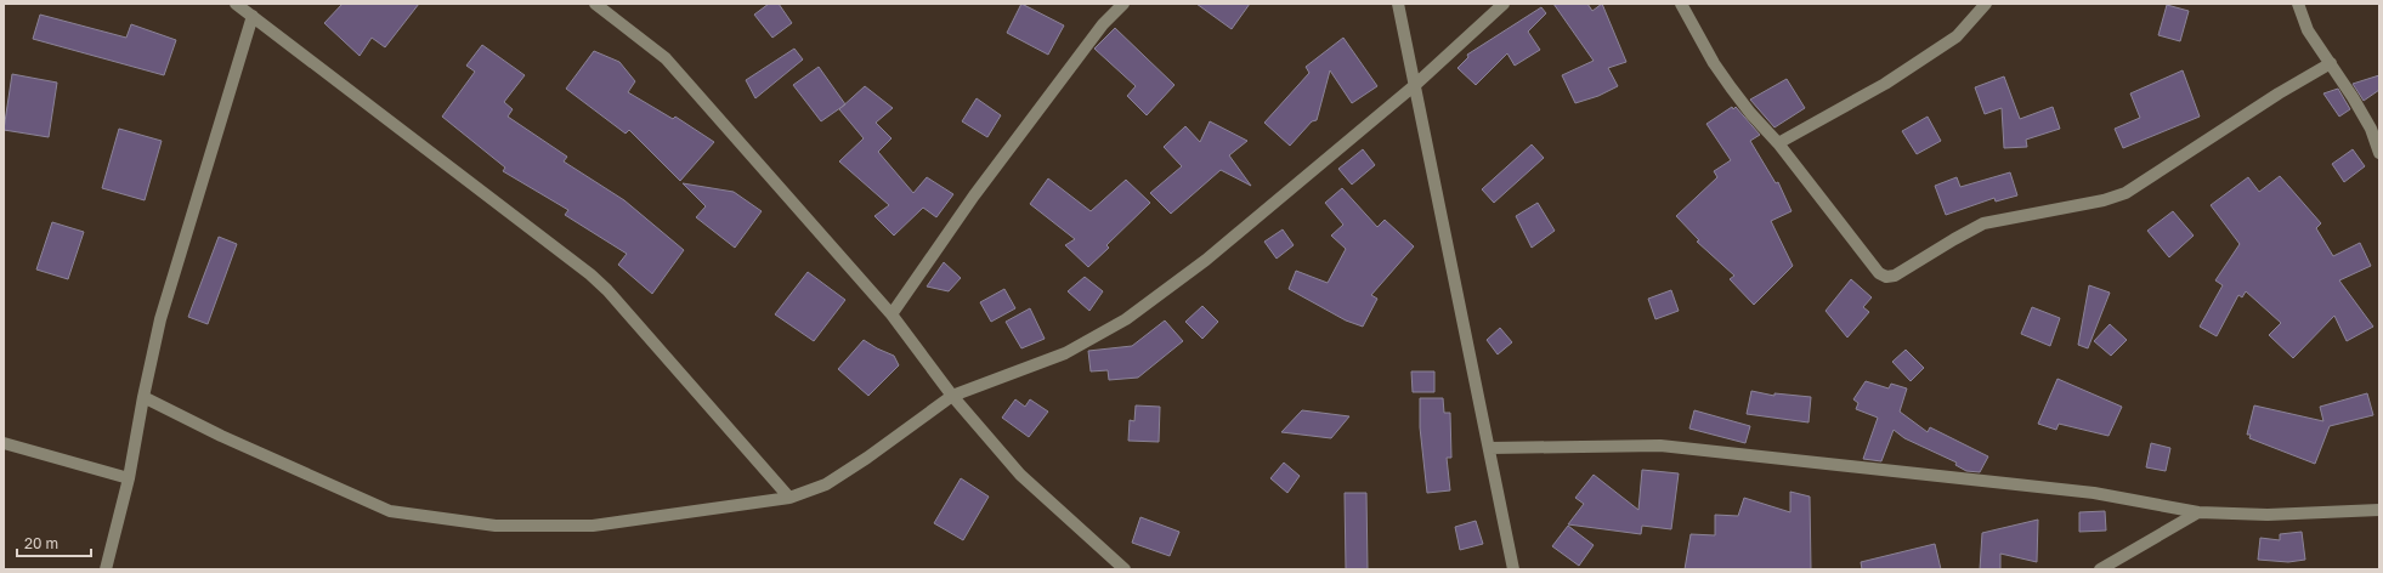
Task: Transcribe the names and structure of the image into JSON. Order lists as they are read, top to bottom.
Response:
{
  "scale_bar": "20 m"
}
